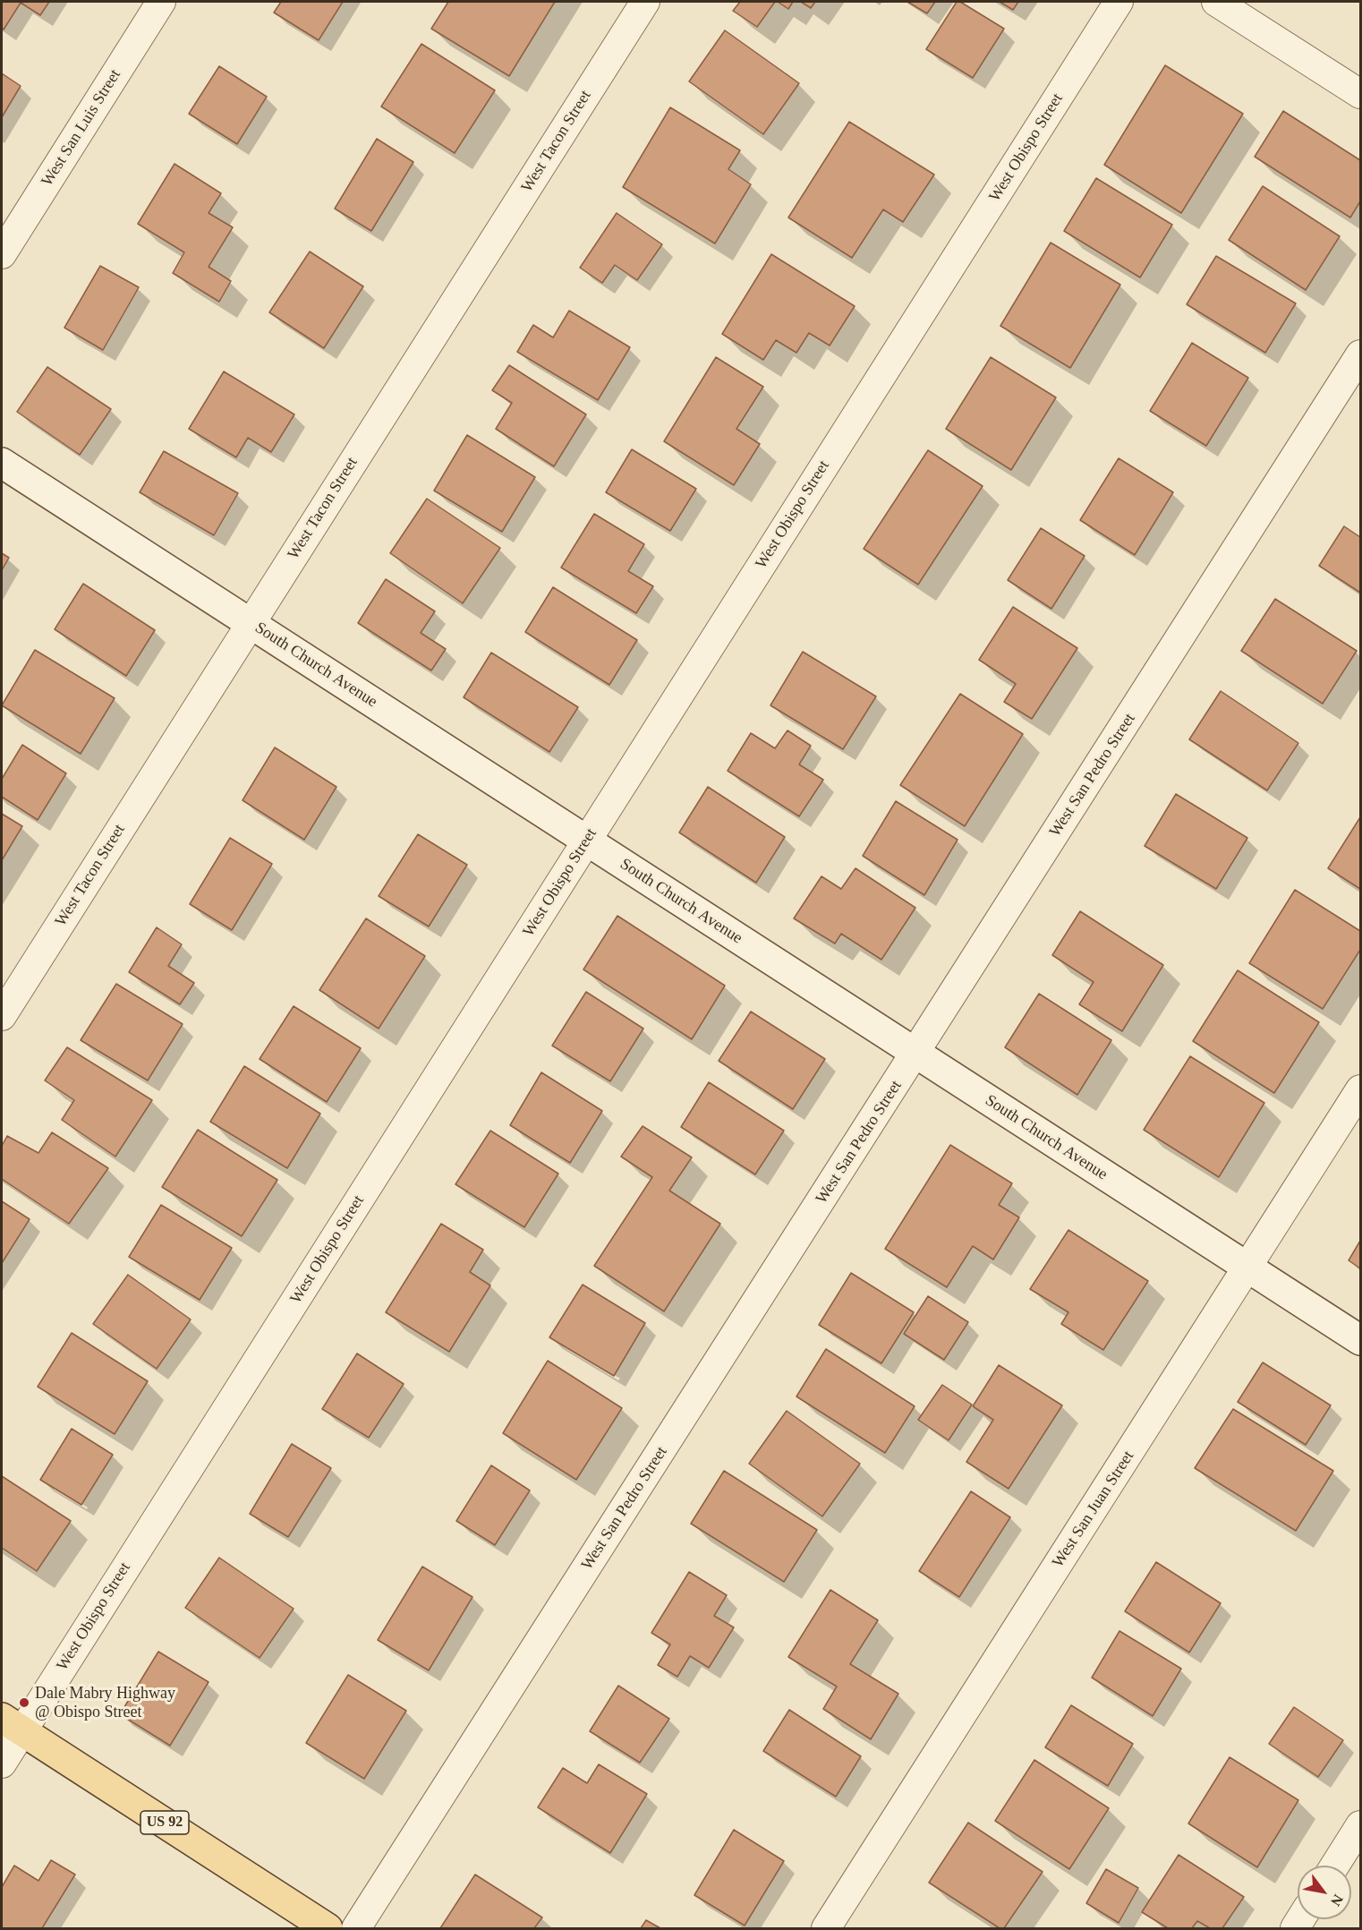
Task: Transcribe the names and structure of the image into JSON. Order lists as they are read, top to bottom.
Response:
{
  "streets": {
    "main road": ["US 92"],
    "street": [
      "West San Luis Street",
      "West Tacon Street",
      "West Obispo Street",
      "South Church Avenue",
      "West San Pedro Street",
      "West San Juan Street"
    ]
  },
  "crossings": [
    ["West Tacon Street", "South Church Avenue"],
    ["West Obispo Street", "South Church Avenue"],
    ["West Obispo Street", "US 92"],
    ["South Church Avenue", "West San Pedro Street"],
    ["South Church Avenue", "West San Juan Street"]
  ],
  "places": ["Dale Mabry Highway @ Obispo Street"],
  "north": "bottom right"
}
